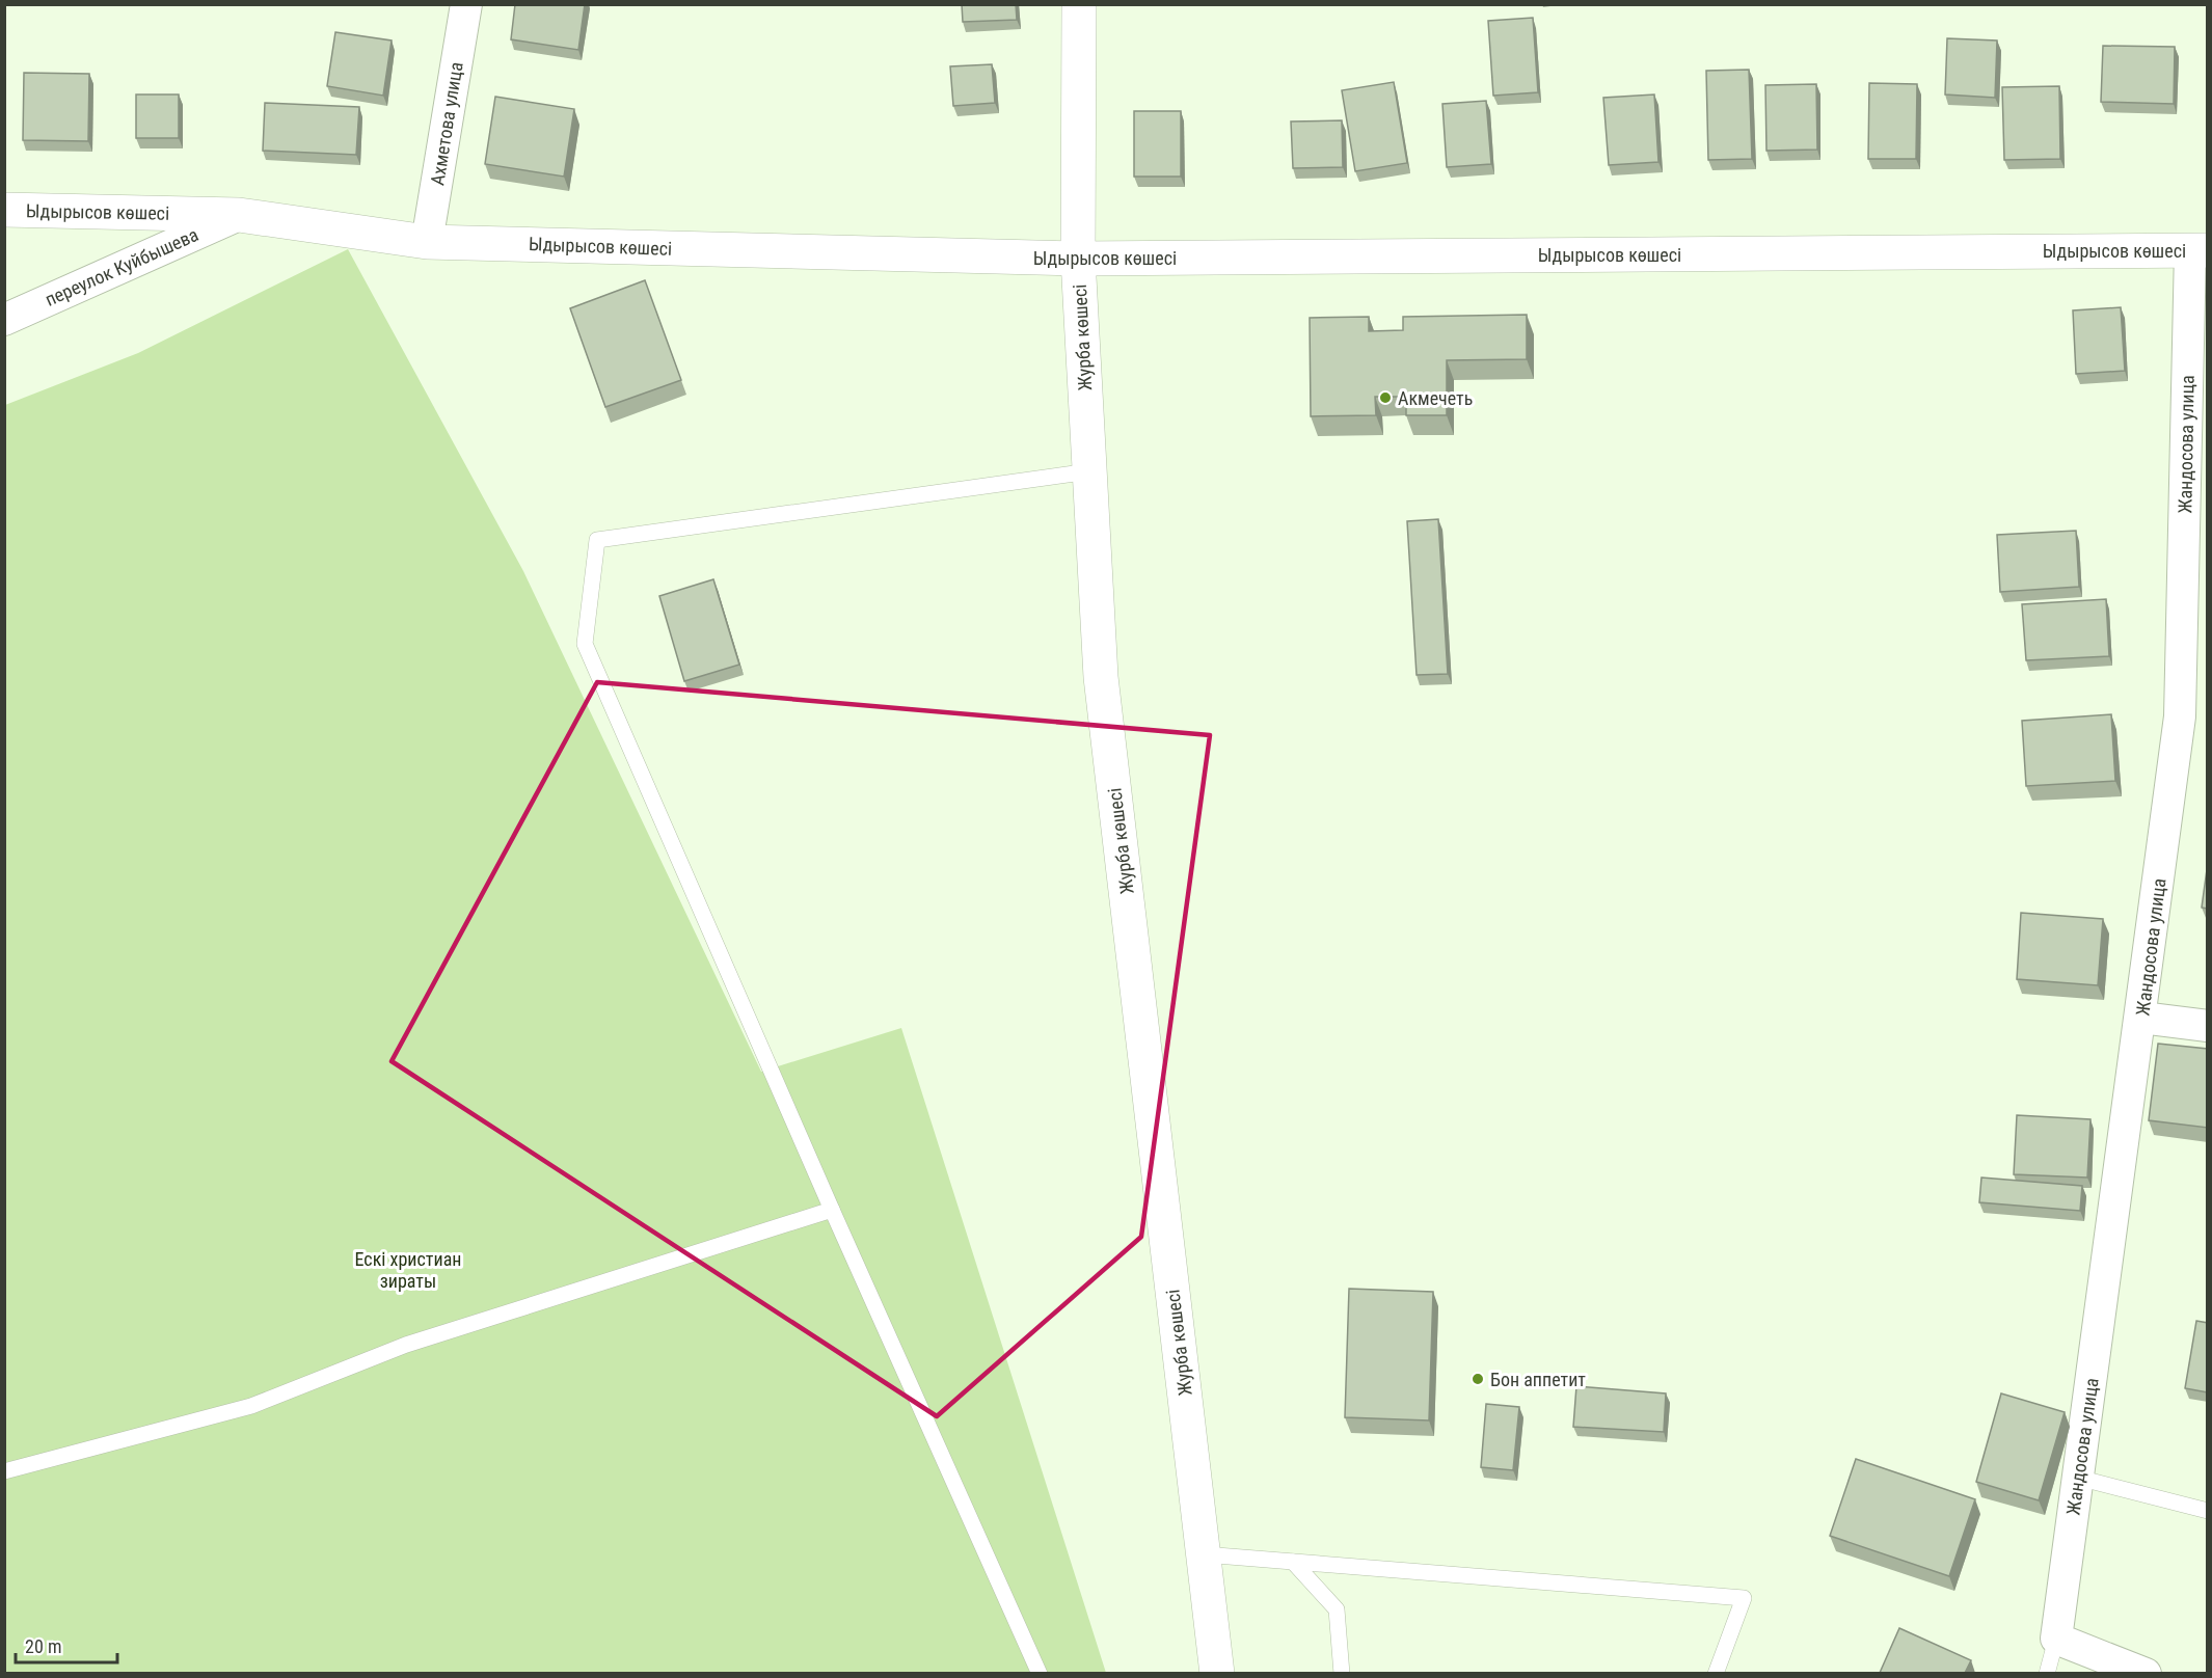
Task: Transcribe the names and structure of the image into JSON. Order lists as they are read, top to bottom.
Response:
{
  "streets": {
    "street": [
      "Ахметова улица",
      "Ыдырысов көшесі",
      "переулок Куйбышева",
      "Журба көшесі",
      "Жандосова улица"
    ]
  },
  "crossings": [
    ["Ахметова улица", "Ыдырысов көшесі"],
    ["Ыдырысов көшесі", "переулок Куйбышева"],
    ["Ыдырысов көшесі", "Журба көшесі"],
    ["Ыдырысов көшесі", "Жандосова улица"]
  ],
  "parks": ["Ескі христиан зираты"],
  "places": ["Акмечеть", "Бон аппетит"],
  "scale_bar": "20 m"
}
